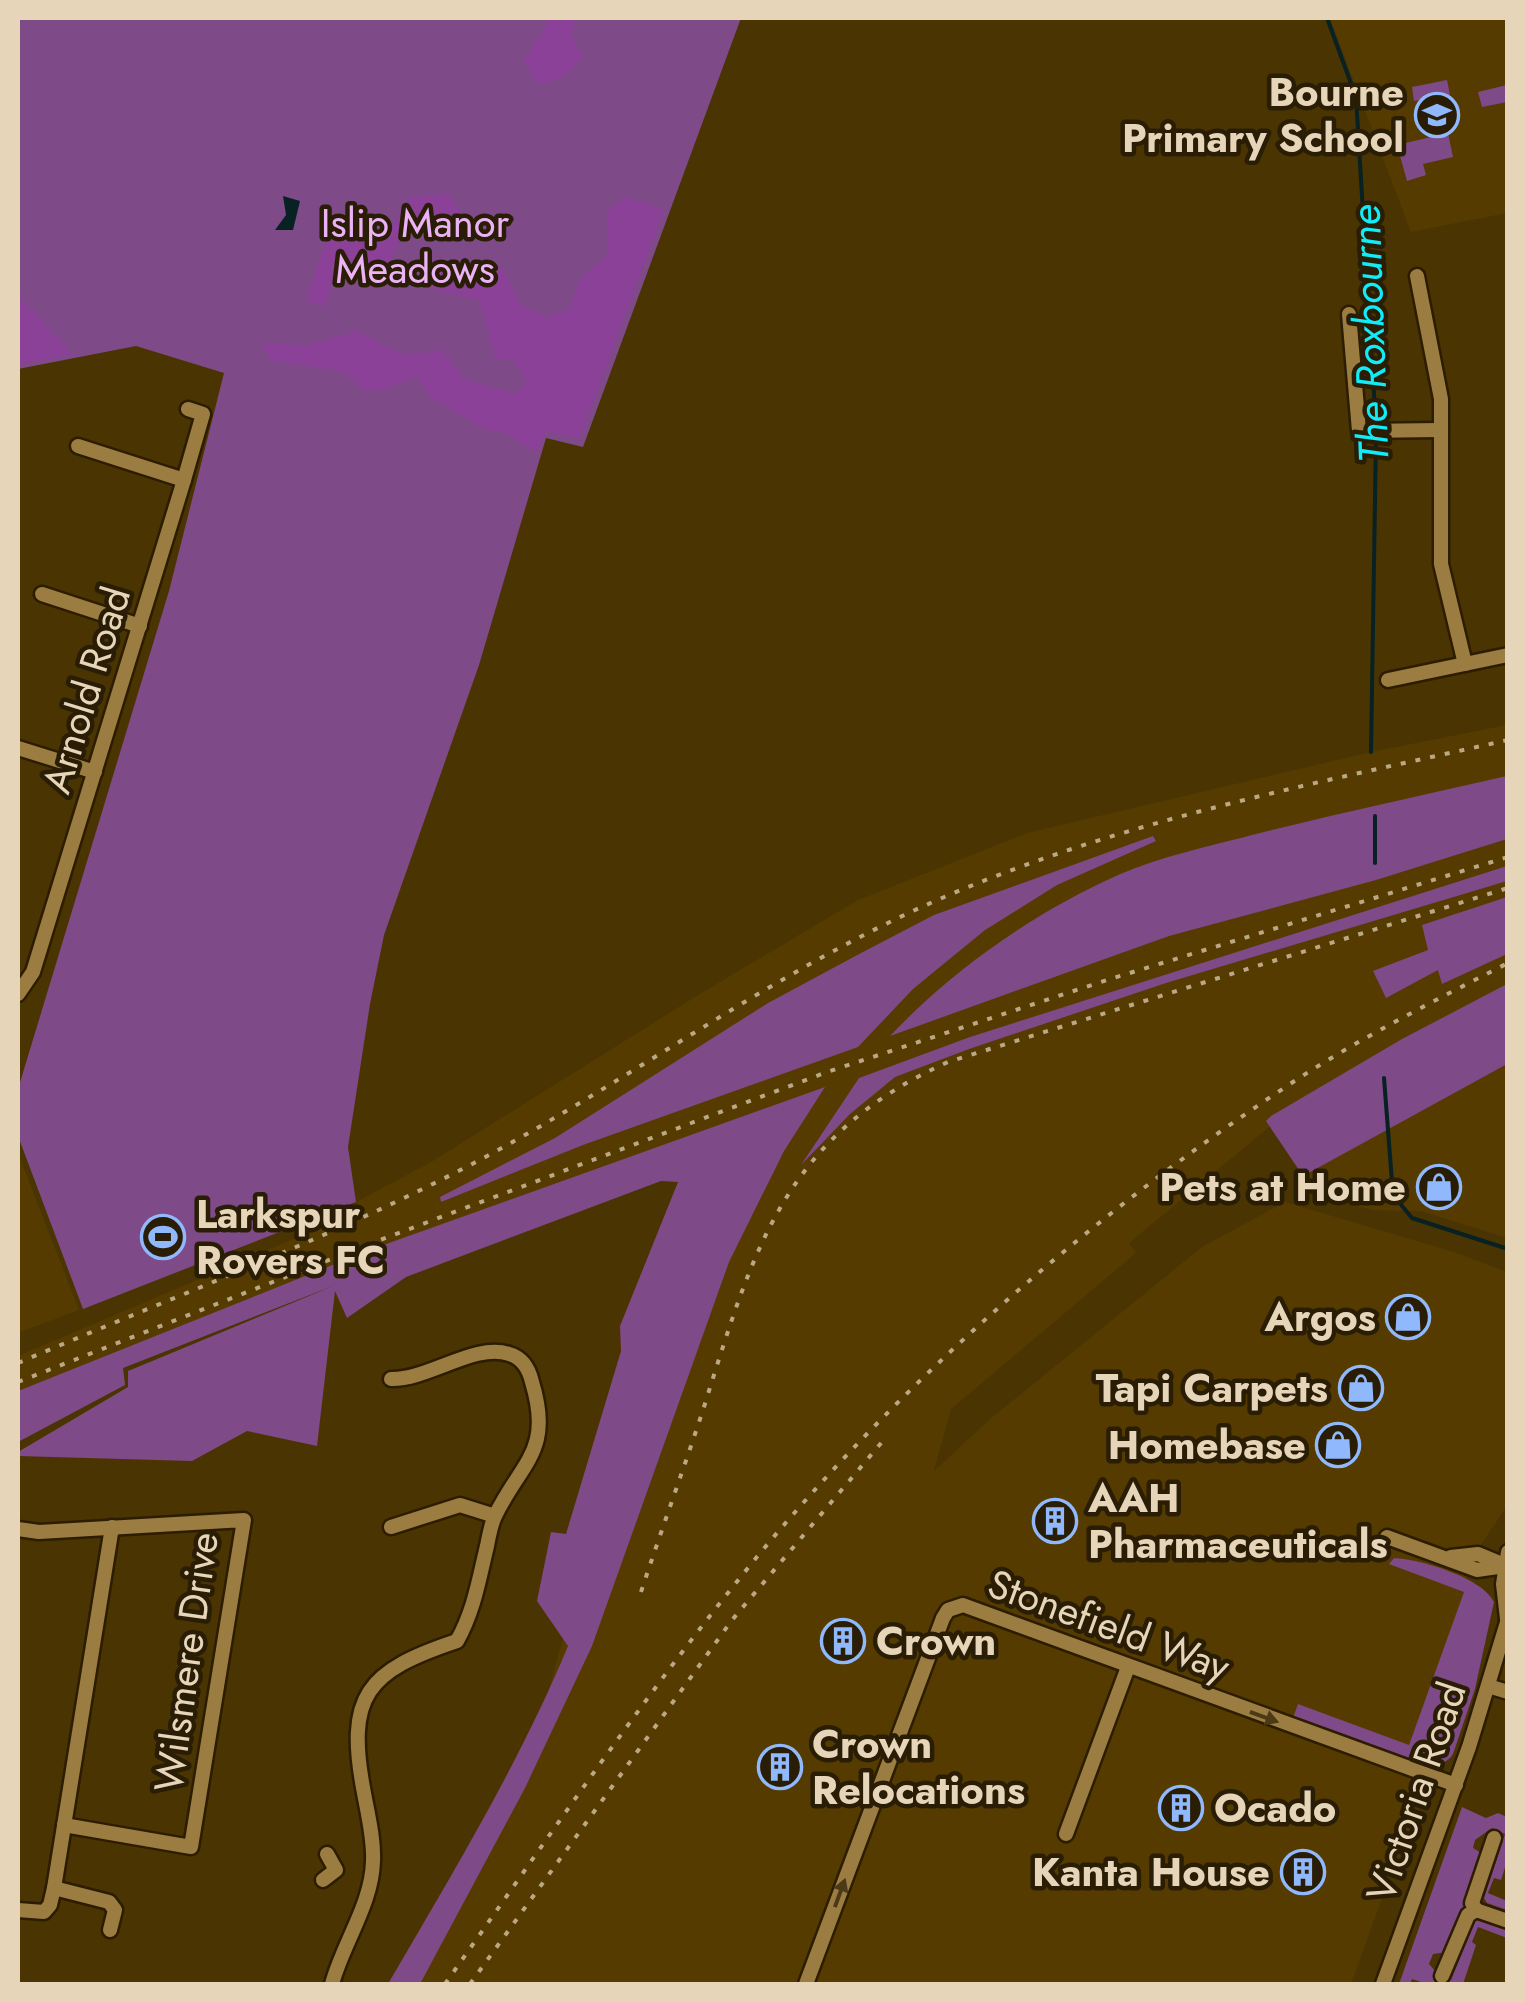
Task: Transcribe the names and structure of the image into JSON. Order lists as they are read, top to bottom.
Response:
{
  "streets": {
    "street": [
      "Arnold Road",
      "Stonefield Way",
      "Wilsmere Drive",
      "Victoria Road"
    ]
  },
  "crossings": [
    ["Stonefield Way", "Victoria Road"]
  ],
  "water": ["The Roxbourne"],
  "parks": ["Islip Manor Meadows"],
  "places": {
    "school or university": ["Bourne Primary School"],
    "shop": [
      "Pets at Home",
      "Argos",
      "Tapi Carpets",
      "Homebase"
    ],
    "sports": ["Larkspur Rovers FC"],
    "building": [
      "AAH Pharmaceuticals",
      "Crown",
      "Crown Relocations",
      "Ocado",
      "Kanta House"
    ]
  }
}
